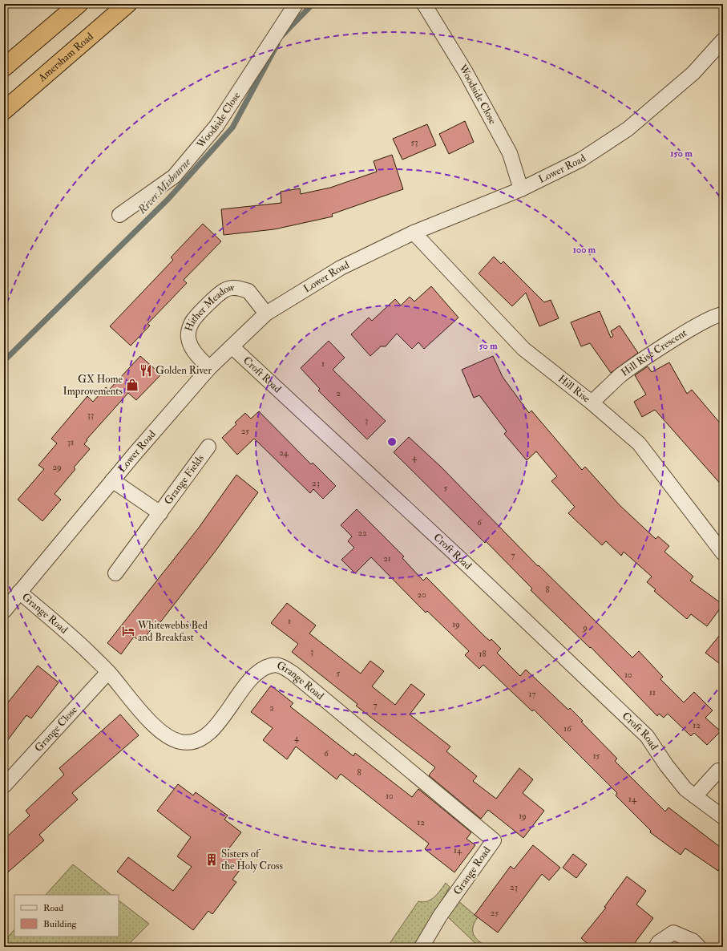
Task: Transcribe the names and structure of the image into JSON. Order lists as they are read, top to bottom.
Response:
{
  "streets": {
    "highway": ["Amersham Road"],
    "street": [
      "Woodside Close",
      "Lower Road",
      "Hither Meadow",
      "Hill Rise Crescent",
      "Croft Road",
      "Hill Rise",
      "Grange Fields",
      "Grange Road",
      "Grange Close"
    ]
  },
  "crossings": [
    ["Woodside Close", "Lower Road"],
    ["Lower Road", "Hither Meadow"],
    ["Lower Road", "Croft Road"],
    ["Lower Road", "Hill Rise"],
    ["Lower Road", "Grange Fields"],
    ["Lower Road", "Grange Road"],
    ["Hill Rise Crescent", "Hill Rise"],
    ["Grange Road", "Grange Close"]
  ],
  "water": ["River Misbourne"],
  "places": {
    "restaurant": ["Golden River"],
    "shop": ["GX Home Improvements"],
    "hotel": ["Whitewebbs Bed and Breakfast"],
    "building": ["Sisters of the Holy Cross"]
  },
  "house_numbers": [
    "53",
    "1",
    "2",
    "33",
    "3",
    "25",
    "31",
    "24",
    "4",
    "29",
    "23",
    "5",
    "6",
    "22",
    "7",
    "21",
    "8",
    "20",
    "1",
    "19",
    "9",
    "3",
    "18",
    "5",
    "10",
    "11",
    "17",
    "7",
    "2",
    "12",
    "16",
    "4",
    "6",
    "15",
    "8",
    "10",
    "14",
    "19",
    "12",
    "14",
    "23",
    "25"
  ],
  "legend": ["Road", "Building"],
  "rings": ["150 m", "100 m", "50 m"]
}
